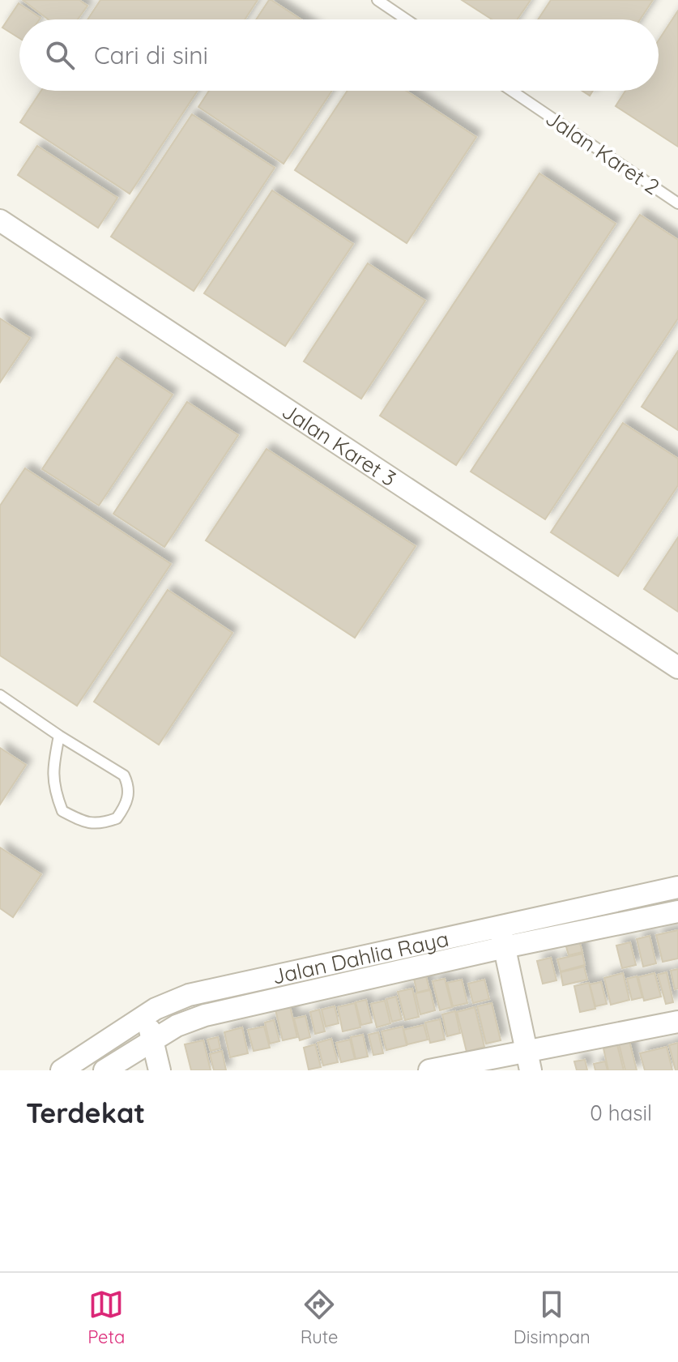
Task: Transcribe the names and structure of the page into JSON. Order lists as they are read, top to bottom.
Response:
{
  "streets": {
    "street": ["Jalan Karet 3", "Jalan Dahlia Raya"],
    "lane": ["Jalan Karet 2"]
  },
  "page": {
    "search": "Cari di sini",
    "heading": ["Terdekat", "0 hasil"],
    "nav": ["Peta", "Rute", "Disimpan"]
  }
}
